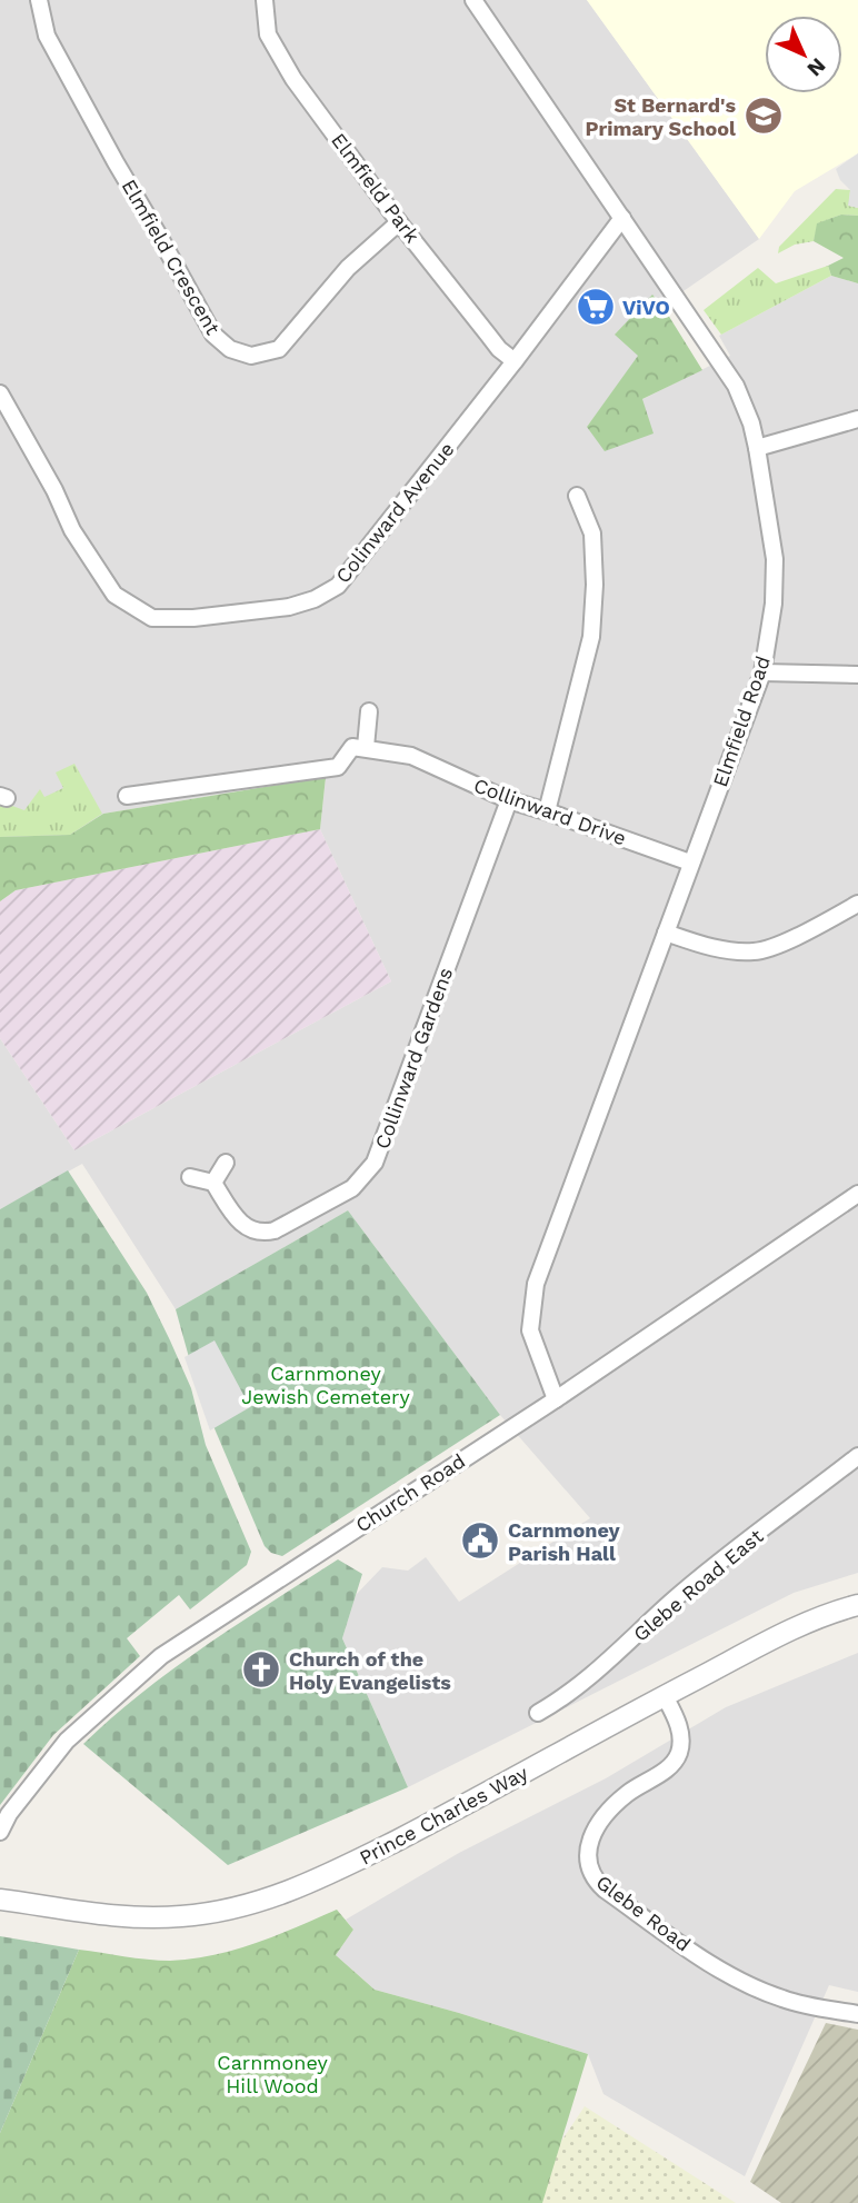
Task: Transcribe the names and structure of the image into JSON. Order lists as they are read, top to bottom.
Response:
{
  "streets": {
    "street": [
      "Elmfield Park",
      "Elmfield Crescent",
      "Colinward Avenue",
      "Elmfield Road",
      "Collinward Drive",
      "Collinward Gardens",
      "Church Road",
      "Glebe Road East",
      "Prince Charles Way",
      "Glebe Road"
    ]
  },
  "crossings": [
    ["Elmfield Park", "Elmfield Crescent"],
    ["Elmfield Park", "Colinward Avenue"],
    ["Colinward Avenue", "Elmfield Road"],
    ["Elmfield Road", "Collinward Drive"],
    ["Elmfield Road", "Church Road"],
    ["Collinward Drive", "Collinward Gardens"],
    ["Prince Charles Way", "Glebe Road"]
  ],
  "parks": ["Carnmoney Jewish Cemetery", "Carnmoney Hill Wood"],
  "places": {
    "school or university": ["St Bernard's Primary School"],
    "supermarket": ["ViVO"],
    "public building": ["Carnmoney Parish Hall"],
    "church": ["Church of the Holy Evangelists"]
  },
  "north": "bottom right"
}
